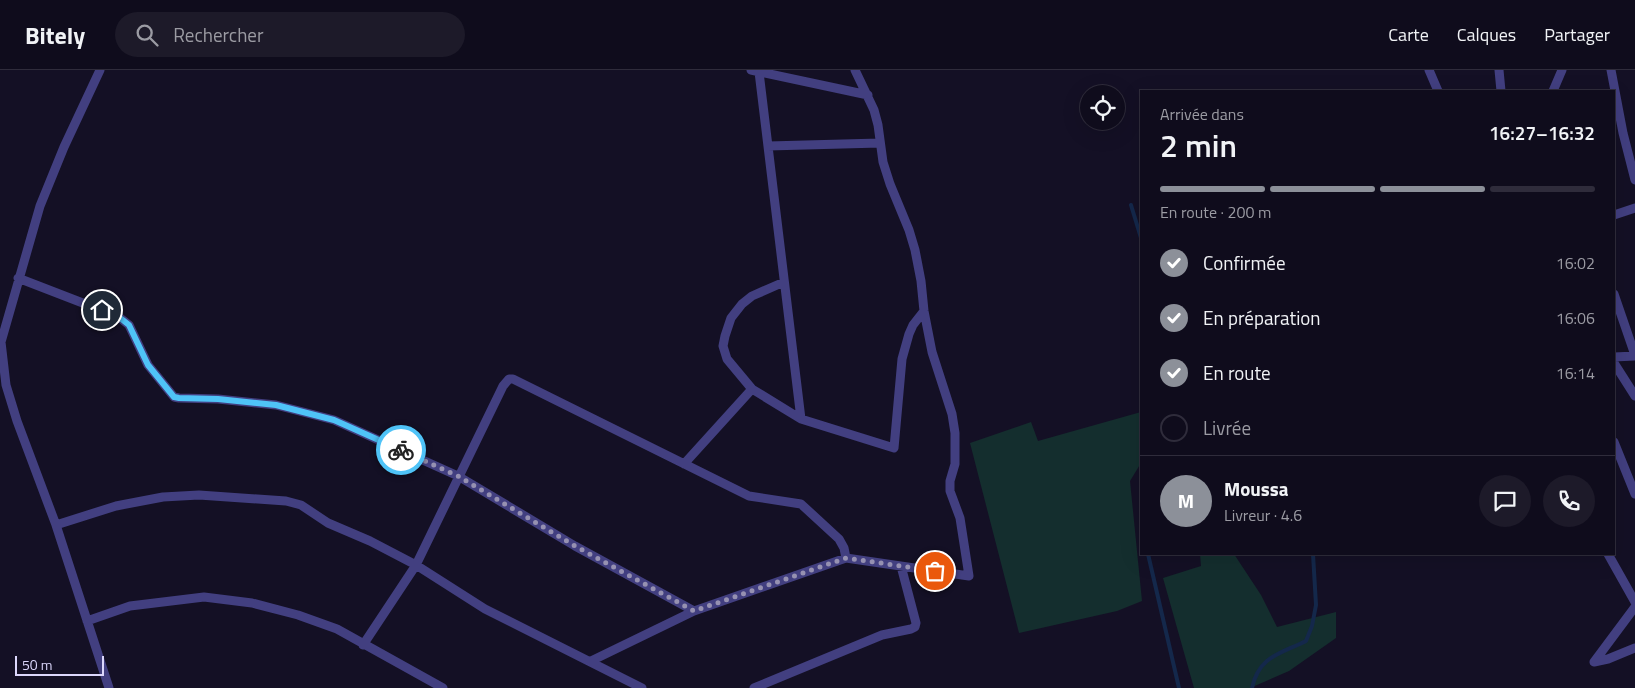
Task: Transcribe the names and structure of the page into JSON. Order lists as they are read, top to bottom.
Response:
{
  "scale_bar": "50 m",
  "page": {
    "header": "Bitely",
    "search": "Rechercher",
    "nav": ["Carte", "Calques", "Partager"],
    "heading": ["2 min", "Arrivée dans", "16:27–16:32"],
    "panel": ["Moussa", "Livreur · 4.6"],
    "bar": "En route · 200 m",
    "list": [
      ["Confirmée", "16:02"],
      ["En préparation", "16:06"],
      ["En route", "16:14"],
      "Livrée"
    ],
    "round": "M",
    "scale": "50 m"
  }
}
